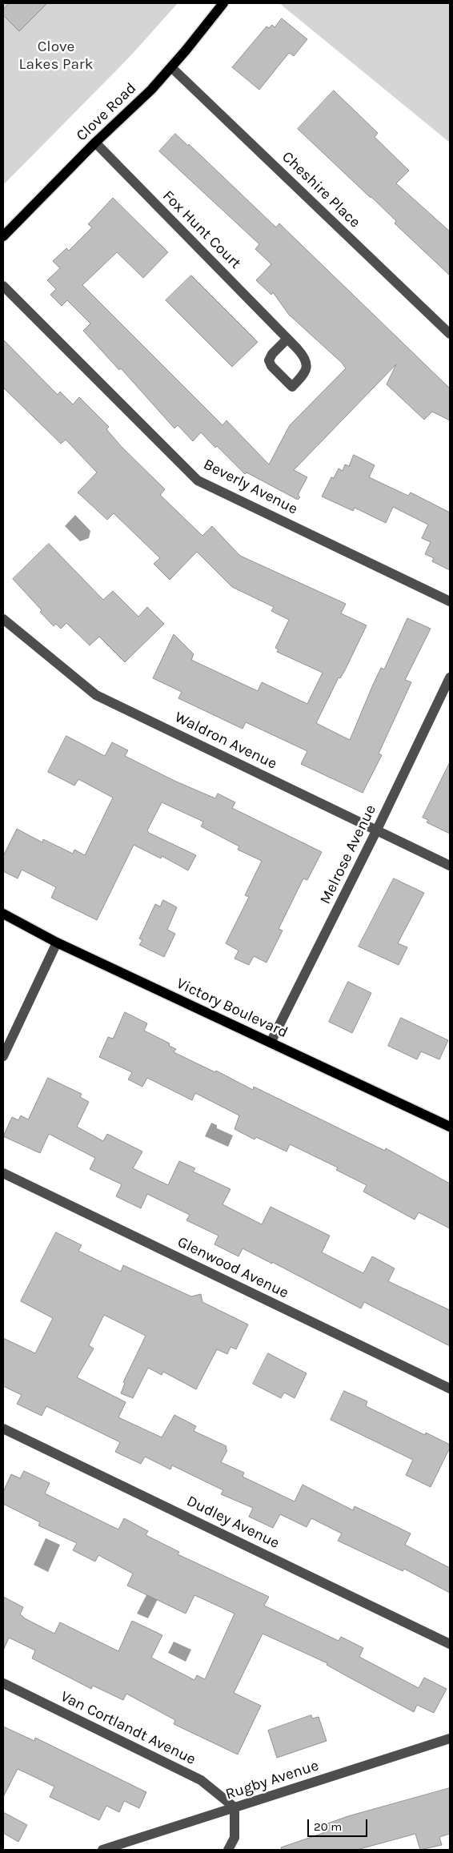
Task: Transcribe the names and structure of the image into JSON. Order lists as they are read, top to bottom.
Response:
{
  "streets": {
    "main road": ["Clove Road", "Victory Boulevard"],
    "street": [
      "Cheshire Place",
      "Fox Hunt Court",
      "Beverly Avenue",
      "Waldron Avenue",
      "Melrose Avenue",
      "Glenwood Avenue",
      "Dudley Avenue",
      "Van Cortlandt Avenue",
      "Rugby Avenue"
    ]
  },
  "crossings": [
    ["Clove Road", "Cheshire Place"],
    ["Clove Road", "Fox Hunt Court"],
    ["Waldron Avenue", "Melrose Avenue"],
    ["Melrose Avenue", "Victory Boulevard"],
    ["Van Cortlandt Avenue", "Rugby Avenue"]
  ],
  "parks": ["Clove Lakes Park"],
  "scale_bar": "20 m"
}
